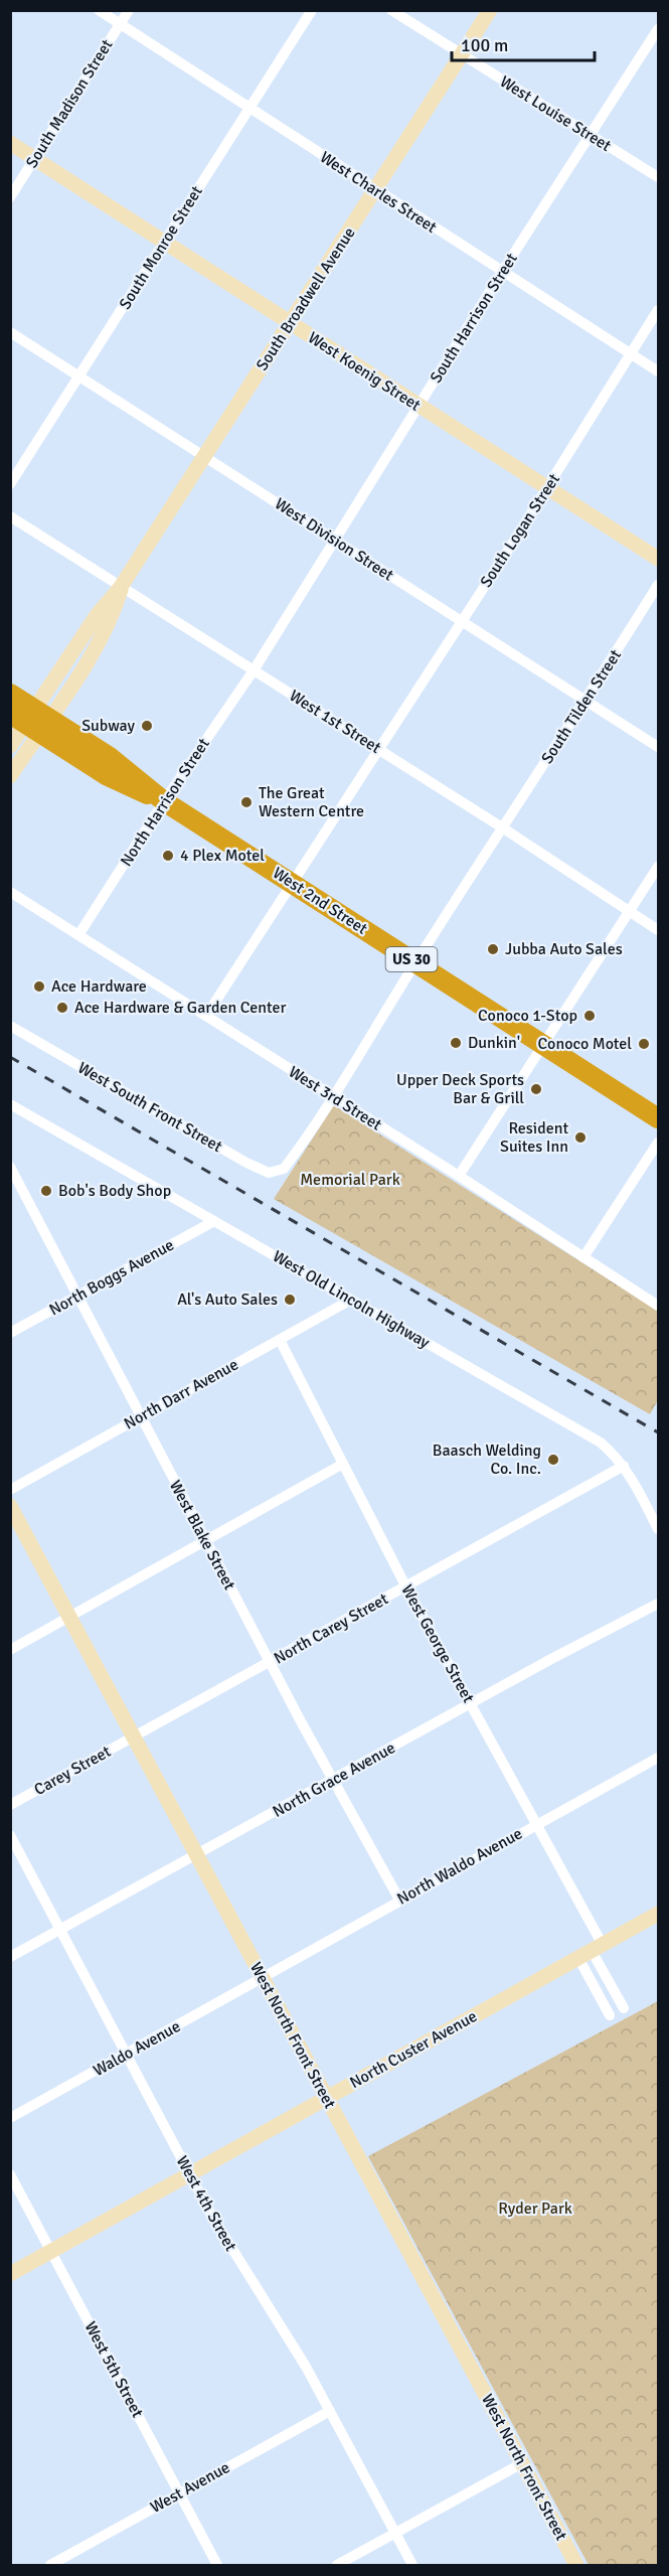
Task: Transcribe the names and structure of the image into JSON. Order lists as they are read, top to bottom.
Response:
{
  "streets": {
    "highway": ["West 2nd Street", "US 30"],
    "street": [
      "South Madison Street",
      "West Louise Street",
      "West Charles Street",
      "South Monroe Street",
      "South Broadwell Avenue",
      "South Harrison Street",
      "West Koenig Street",
      "South Logan Street",
      "West Division Street",
      "South Tilden Street",
      "West 1st Street",
      "North Harrison Street",
      "West 3rd Street",
      "West South Front Street",
      "North Boggs Avenue",
      "West Old Lincoln Highway",
      "North Darr Avenue",
      "West Blake Street",
      "North Carey Street",
      "West George Street",
      "Carey Street",
      "North Grace Avenue",
      "North Waldo Avenue",
      "West North Front Street",
      "Waldo Avenue",
      "North Custer Avenue",
      "West 4th Street",
      "West 5th Street",
      "West Avenue"
    ]
  },
  "crossings": [
    ["South Madison Street", "West Charles Street"],
    ["South Madison Street", "West Koenig Street"],
    ["West Louise Street", "South Broadwell Avenue"],
    ["West Louise Street", "South Harrison Street"],
    ["West Charles Street", "South Monroe Street"],
    ["West Charles Street", "South Broadwell Avenue"],
    ["West Charles Street", "South Harrison Street"],
    ["West Charles Street", "South Logan Street"],
    ["South Monroe Street", "West Koenig Street"],
    ["South Monroe Street", "West Division Street"],
    ["South Broadwell Avenue", "West Koenig Street"],
    ["South Broadwell Avenue", "West Division Street"],
    ["South Broadwell Avenue", "West 1st Street"],
    ["South Broadwell Avenue", "West 2nd Street"],
    ["South Harrison Street", "West Koenig Street"],
    ["South Harrison Street", "West Division Street"],
    ["South Harrison Street", "West 1st Street"],
    ["South Harrison Street", "North Harrison Street"],
    ["West Koenig Street", "South Logan Street"],
    ["South Logan Street", "West Division Street"],
    ["South Logan Street", "West 1st Street"],
    ["South Logan Street", "West 2nd Street"],
    ["South Logan Street", "West 3rd Street"],
    ["West Division Street", "South Tilden Street"],
    ["South Tilden Street", "West 1st Street"],
    ["South Tilden Street", "West 2nd Street"],
    ["South Tilden Street", "West 3rd Street"],
    ["South Tilden Street", "West South Front Street"],
    ["West 1st Street", "North Harrison Street"],
    ["North Harrison Street", "West 2nd Street"],
    ["North Harrison Street", "West 3rd Street"],
    ["North Boggs Avenue", "West Old Lincoln Highway"],
    ["North Boggs Avenue", "West Blake Street"],
    ["West Old Lincoln Highway", "North Darr Avenue"],
    ["West Old Lincoln Highway", "North Carey Street"],
    ["North Darr Avenue", "West Blake Street"],
    ["North Darr Avenue", "West George Street"],
    ["West Blake Street", "North Carey Street"],
    ["West Blake Street", "North Grace Avenue"],
    ["West Blake Street", "North Waldo Avenue"],
    ["North Carey Street", "West George Street"],
    ["North Carey Street", "Carey Street"],
    ["North Carey Street", "West North Front Street"],
    ["West George Street", "North Grace Avenue"],
    ["West George Street", "North Waldo Avenue"],
    ["West George Street", "North Custer Avenue"],
    ["Carey Street", "West North Front Street"],
    ["North Grace Avenue", "West North Front Street"],
    ["North Grace Avenue", "West 4th Street"],
    ["North Waldo Avenue", "West North Front Street"],
    ["North Waldo Avenue", "Waldo Avenue"],
    ["West North Front Street", "Waldo Avenue"],
    ["West North Front Street", "North Custer Avenue"],
    ["Waldo Avenue", "West 4th Street"],
    ["North Custer Avenue", "West 4th Street"],
    ["North Custer Avenue", "West 5th Street"],
    ["West 4th Street", "West Avenue"],
    ["West 5th Street", "West Avenue"]
  ],
  "parks": ["Memorial Park", "Ryder Park"],
  "places": [
    "Subway",
    "The Great Western Centre",
    "4 Plex Motel",
    "Jubba Auto Sales",
    "Ace Hardware",
    "Ace Hardware & Garden Center",
    "Conoco 1-Stop",
    "Dunkin'",
    "Conoco Motel",
    "Upper Deck Sports Bar & Grill",
    "Resident Suites Inn",
    "Bob's Body Shop",
    "Al's Auto Sales",
    "Baasch Welding Co. Inc."
  ],
  "scale_bar": "100 m"
}
